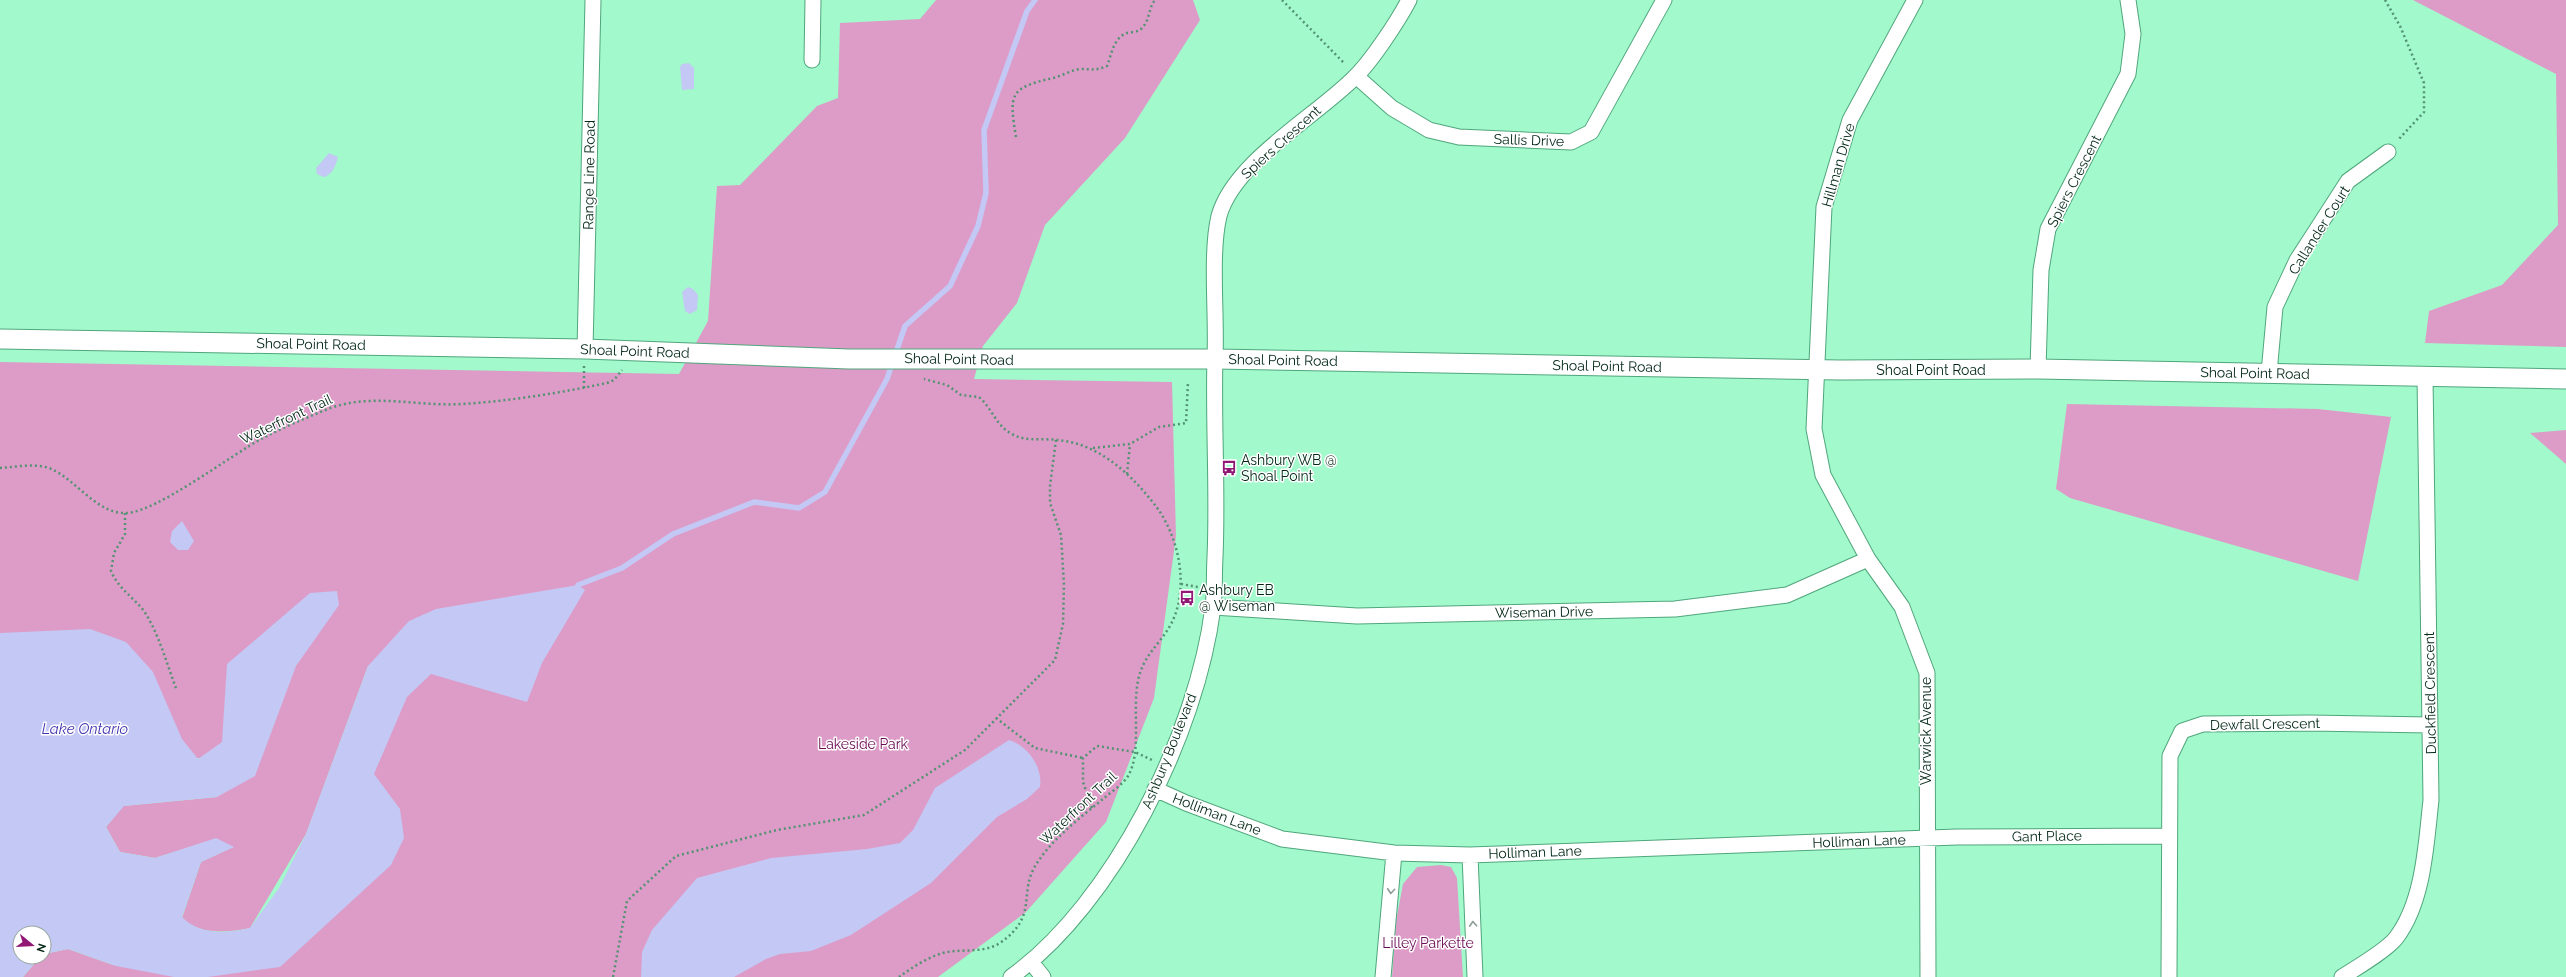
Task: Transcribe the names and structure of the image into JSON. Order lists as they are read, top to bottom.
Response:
{
  "streets": {
    "street": [
      "Sallis Drive",
      "Spiers Crescent",
      "Hillman Drive",
      "Range Line Road",
      "Callander Court",
      "Shoal Point Road",
      "Wiseman Drive",
      "Duckfield Crescent",
      "Dewfall Crescent",
      "Warwick Avenue",
      "Ashbury Boulevard",
      "Holliman Lane",
      "Gant Place"
    ],
    "path": ["Waterfront Trail"]
  },
  "crossings": [
    ["Sallis Drive", "Spiers Crescent"],
    ["Spiers Crescent", "Shoal Point Road"],
    ["Spiers Crescent", "Ashbury Boulevard"],
    ["Hillman Drive", "Shoal Point Road"],
    ["Hillman Drive", "Warwick Avenue"],
    ["Range Line Road", "Shoal Point Road"],
    ["Callander Court", "Shoal Point Road"],
    ["Shoal Point Road", "Duckfield Crescent"],
    ["Shoal Point Road", "Warwick Avenue"],
    ["Shoal Point Road", "Ashbury Boulevard"],
    ["Wiseman Drive", "Warwick Avenue"],
    ["Wiseman Drive", "Ashbury Boulevard"],
    ["Duckfield Crescent", "Dewfall Crescent"],
    ["Dewfall Crescent", "Gant Place"],
    ["Warwick Avenue", "Holliman Lane"],
    ["Warwick Avenue", "Gant Place"],
    ["Ashbury Boulevard", "Holliman Lane"],
    ["Holliman Lane", "Gant Place"]
  ],
  "water": ["Lake Ontario"],
  "parks": ["Lakeside Park", "Lilley Parkette"],
  "places": {
    "bus stop": ["Ashbury WB @ Shoal Point", "Ashbury EB @ Wiseman"]
  },
  "north": "right"
}
